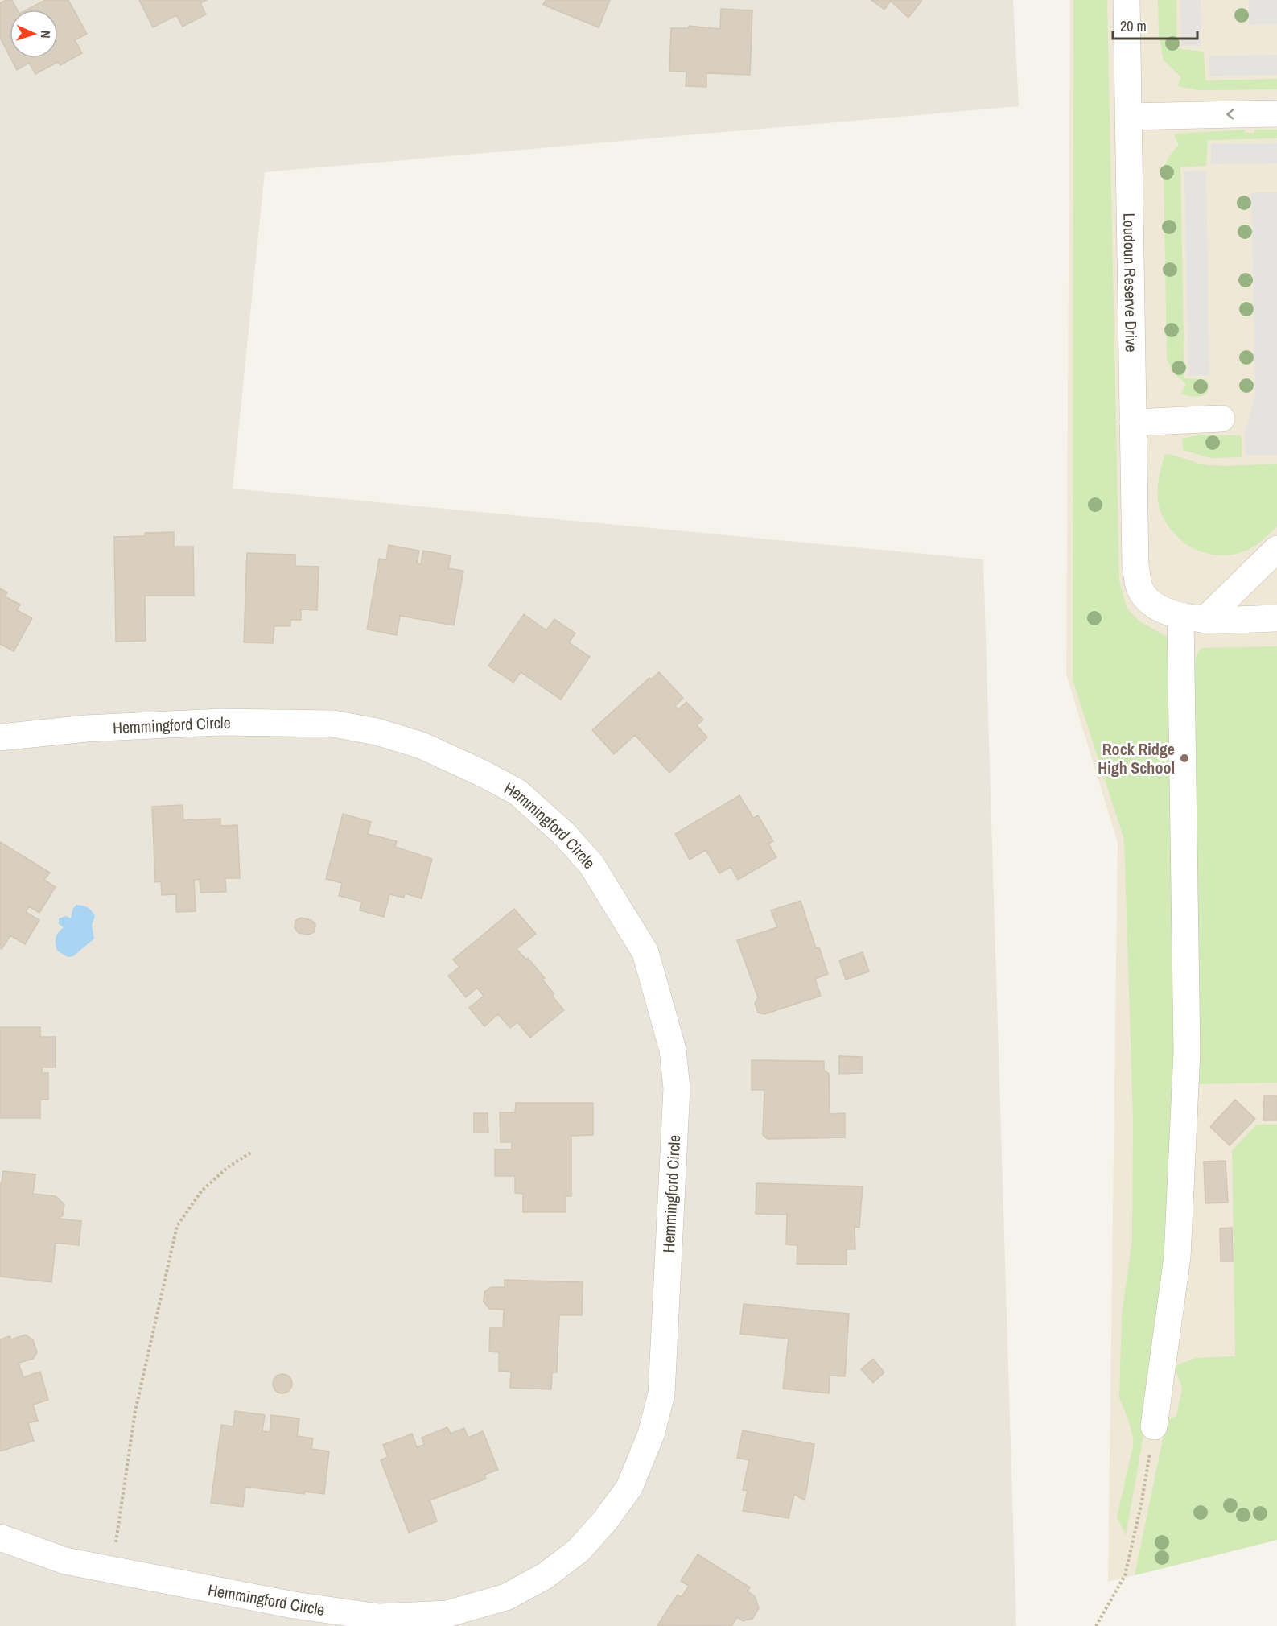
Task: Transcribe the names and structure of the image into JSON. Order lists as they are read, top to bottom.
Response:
{
  "streets": {
    "street": ["Loudoun Reserve Drive", "Hemmingford Circle"]
  },
  "places": ["Rock Ridge High School"],
  "scale_bar": "20 m",
  "north": "right"
}
